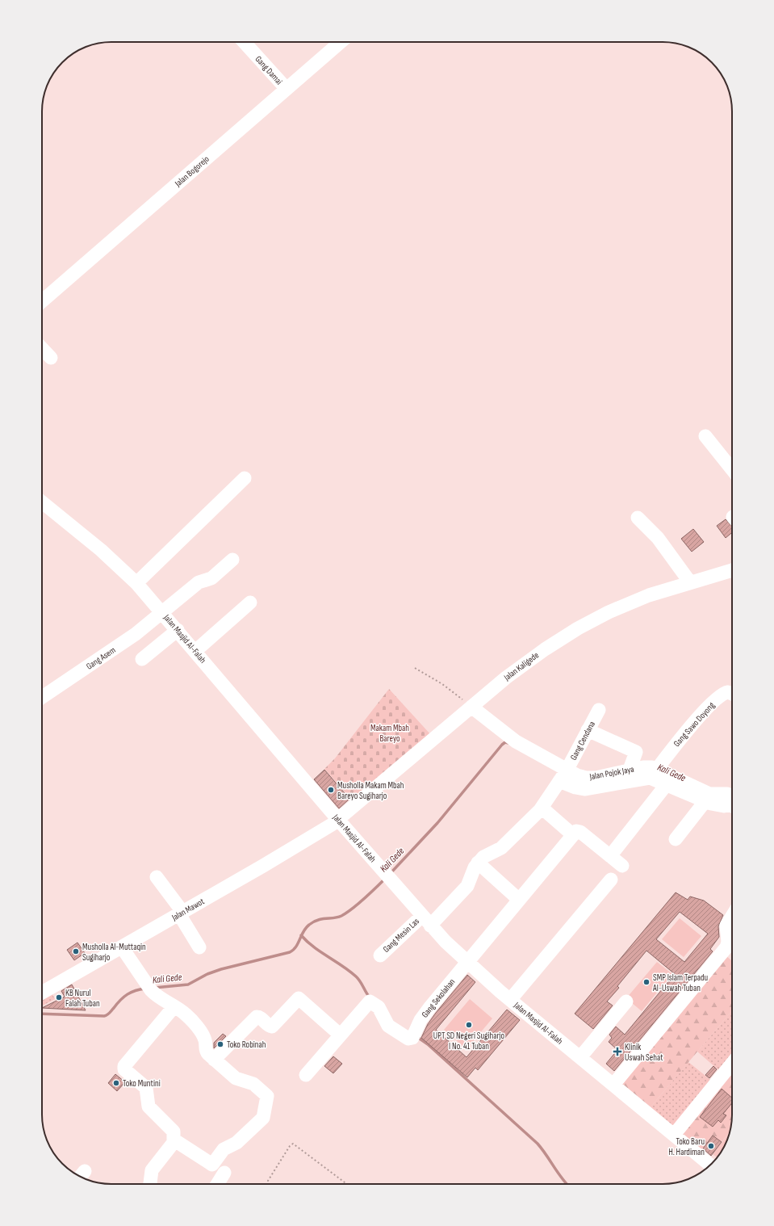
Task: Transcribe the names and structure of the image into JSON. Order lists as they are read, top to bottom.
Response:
{
  "streets": {
    "street": [
      "Gang Damai",
      "Jalan Bogorejo",
      "Jalan Masjid Al-Falah",
      "Gang Asem",
      "Jalan Kaligede",
      "Gang Sawo Doyong",
      "Gang Cendana",
      "Jalan Pojok Jaya",
      "Jalan Mawot",
      "Gang Mesin Las",
      "Gang Sekolahan"
    ]
  },
  "crossings": [
    ["Gang Damai", "Jalan Bogorejo"],
    ["Jalan Masjid Al-Falah", "Gang Asem"],
    ["Jalan Masjid Al-Falah", "Jalan Kaligede"],
    ["Jalan Masjid Al-Falah", "Jalan Mawot"],
    ["Jalan Masjid Al-Falah", "Gang Mesin Las"],
    ["Jalan Masjid Al-Falah", "Gang Sekolahan"],
    ["Jalan Kaligede", "Jalan Pojok Jaya"],
    ["Jalan Kaligede", "Jalan Mawot"],
    ["Gang Sawo Doyong", "Jalan Pojok Jaya"],
    ["Gang Cendana", "Jalan Pojok Jaya"],
    ["Gang Cendana", "Gang Mesin Las"]
  ],
  "water": ["Kali Gede"],
  "parks": ["Makam Mbah Bareyo"],
  "places": {
    "other": [
      "Musholla Makam Mbah Bareyo Sugiharjo",
      "Musholla Al-Muttaqin Sugiharjo",
      "SMP Islam Terpadu Al-Uswah Tuban",
      "KB Nurul Falah Tuban",
      "UPT SD Negeri Sugiharjo I No. 41 Tuban",
      "Toko Robinah",
      "Toko Muntini",
      "Toko Baru H. Hardiman"
    ],
    "health": ["Klinik Uswah Sehat"]
  }
}
